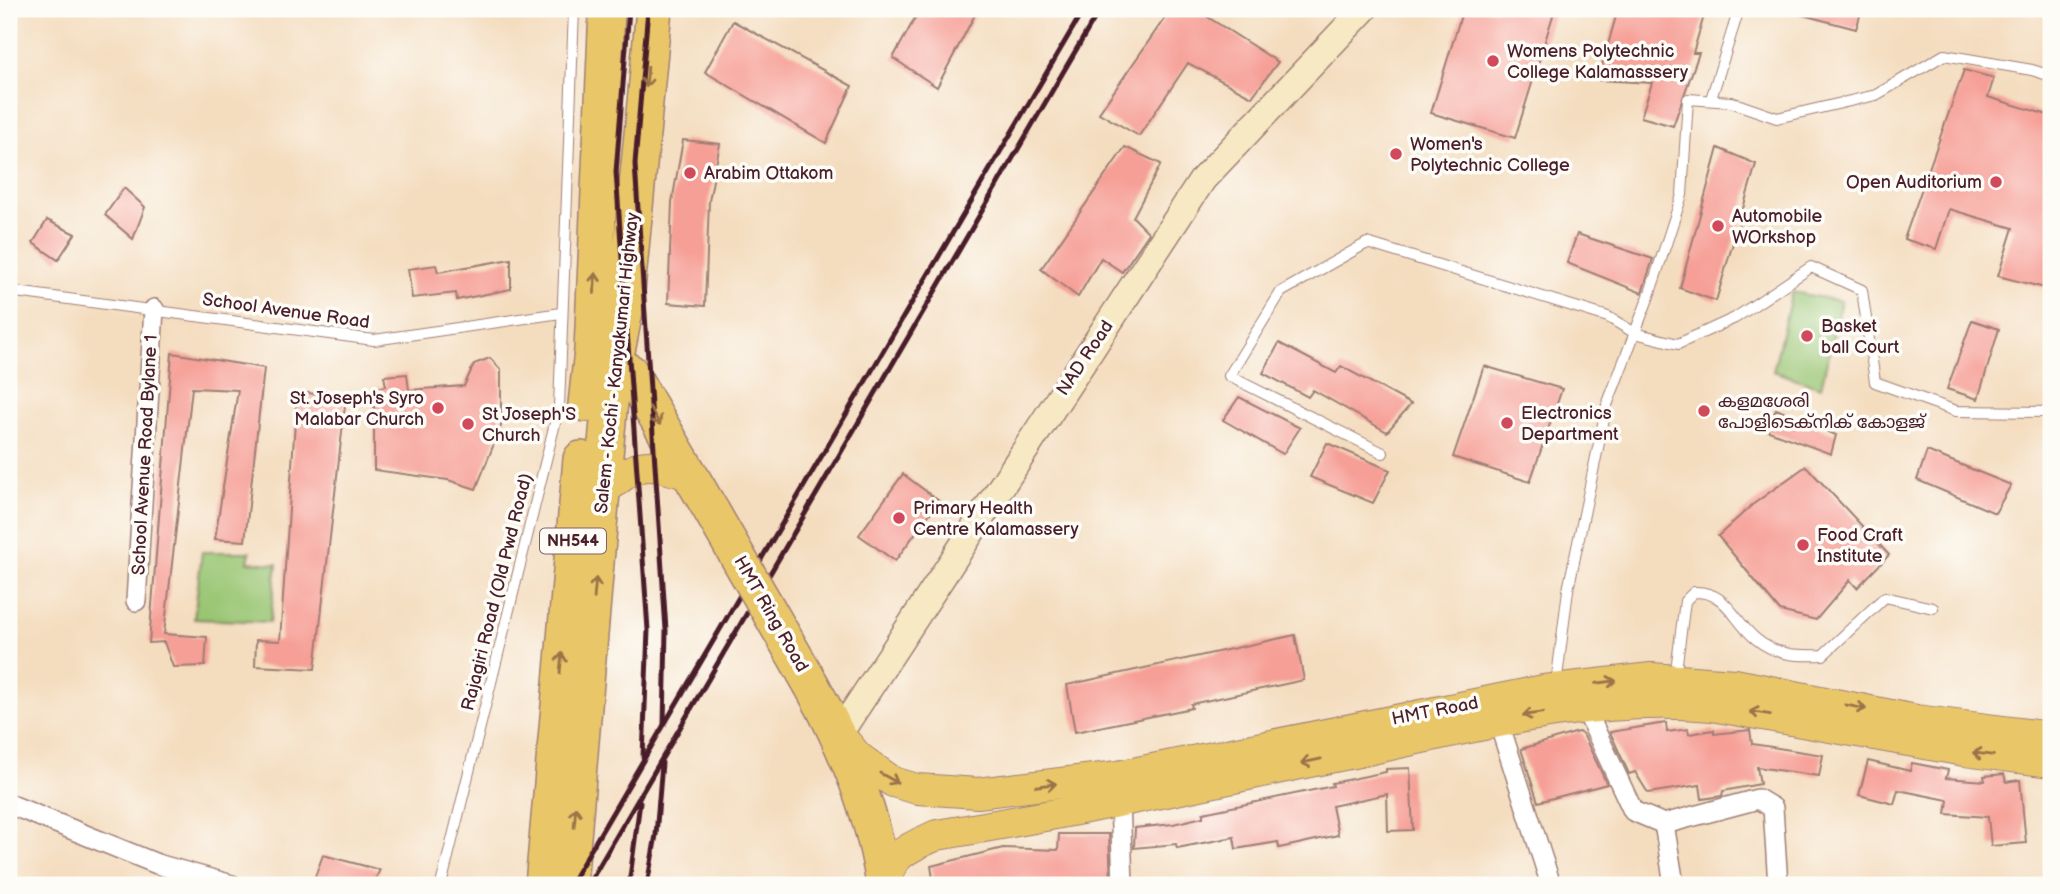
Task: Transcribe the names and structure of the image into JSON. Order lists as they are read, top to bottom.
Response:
{
  "streets": {
    "highway": ["Salem - Kochi - Kanyakumari Highway", "NH544", "HMT Ring Road"],
    "main road": ["HMT Road"],
    "street": ["NAD Road", "School Avenue Road Bylane 1"],
    "lane": ["School Avenue Road", "Rajagiri Road (Old Pwd Road)"]
  },
  "crossings": [
    ["School Avenue Road", "School Avenue Road Bylane 1"],
    ["School Avenue Road", "Rajagiri Road (Old Pwd Road)"],
    ["NAD Road", "HMT Ring Road"],
    ["NAD Road", "HMT Road"],
    ["Salem - Kochi - Kanyakumari Highway", "NH544"],
    ["Salem - Kochi - Kanyakumari Highway", "HMT Ring Road"],
    ["HMT Ring Road", "HMT Road"]
  ],
  "places": [
    "Womens Polytechnic College Kalamasssery",
    "Women's Polytechnic College",
    "Arabim Ottakom",
    "Open Auditorium",
    "Automobile WOrkshop",
    "Basket ball Court",
    "St. Joseph's Syro Malabar Church",
    "കളമശേരി പോളിടെക്നിക് കോളജ്",
    "Electronics Department",
    "St Joseph'S Church",
    "Primary Health Centre Kalamassery",
    "Food Craft Institute"
  ]
}
